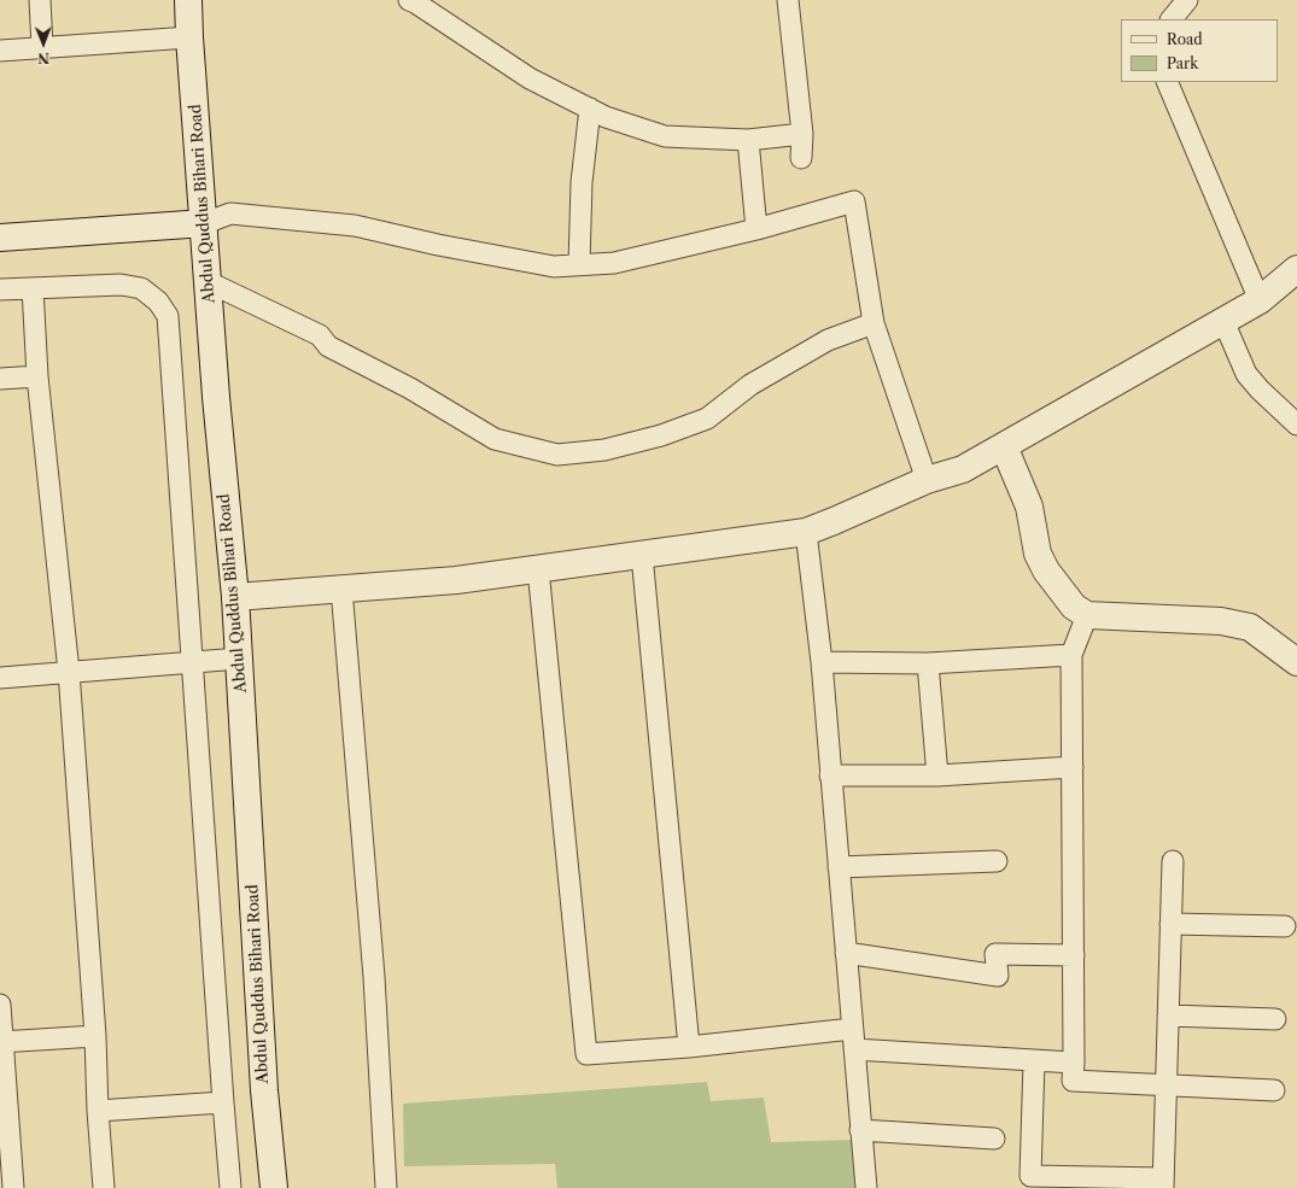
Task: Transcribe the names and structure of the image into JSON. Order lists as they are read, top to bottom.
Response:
{
  "streets": {
    "street": ["Abdul Quddus Bihari Road"]
  },
  "legend": ["Road", "Park"],
  "north": "bottom"
}
